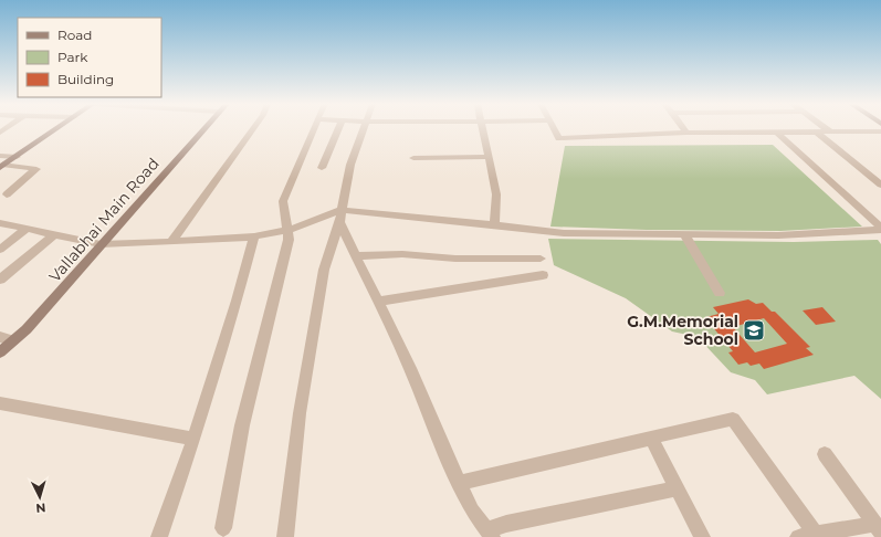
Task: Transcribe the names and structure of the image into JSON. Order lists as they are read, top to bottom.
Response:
{
  "streets": {
    "street": ["Vallabhai Main Road"]
  },
  "places": {
    "school or university": ["G.M.Memorial School"]
  },
  "legend": ["Road", "Park", "Building"],
  "north": "bottom"
}
